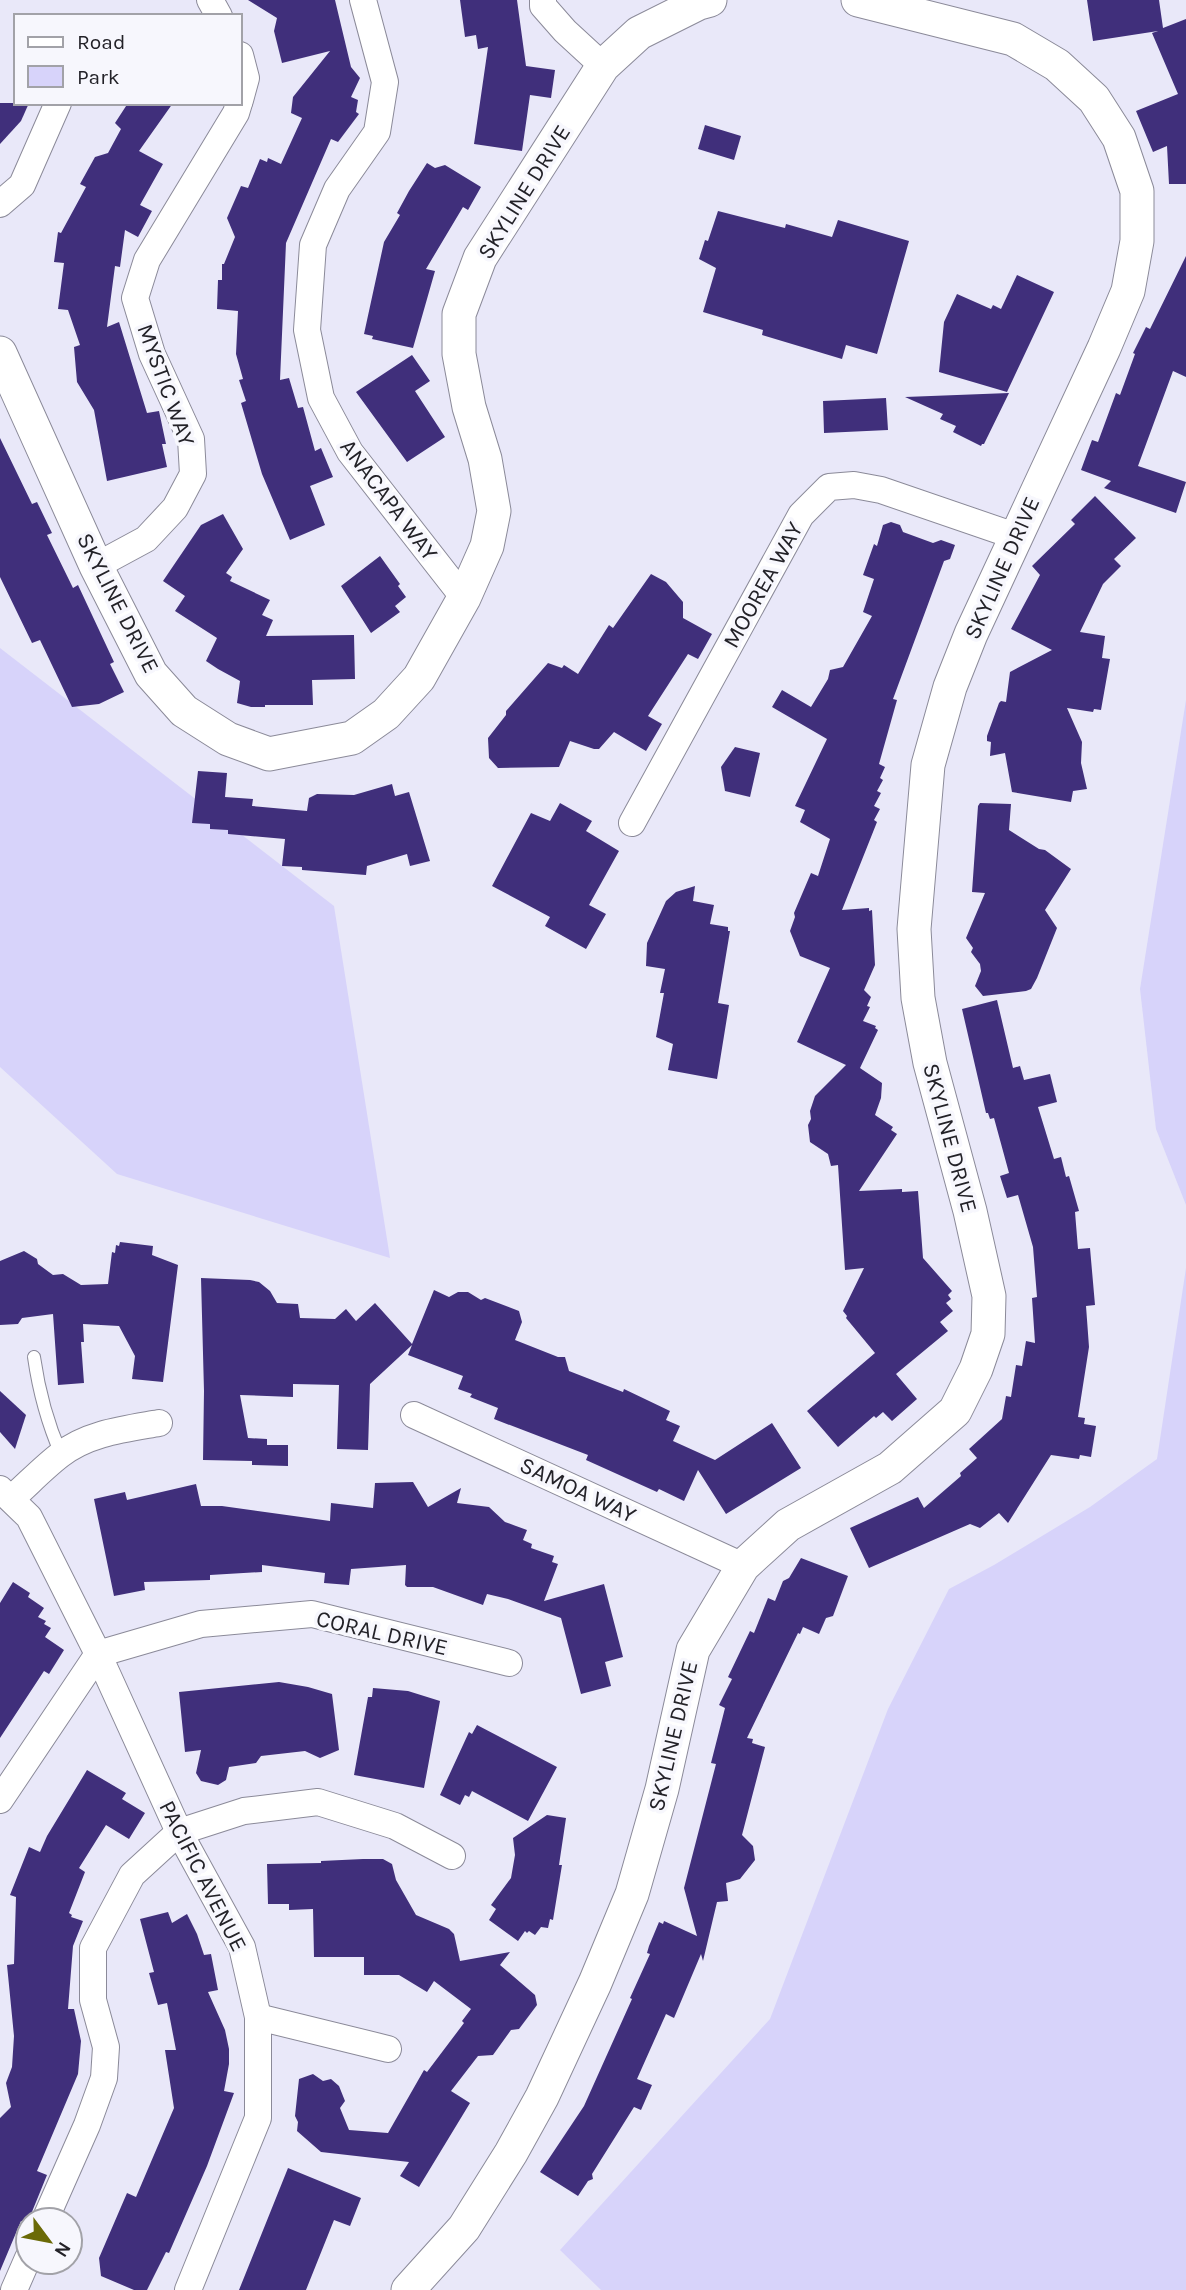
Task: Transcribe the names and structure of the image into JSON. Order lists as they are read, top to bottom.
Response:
{
  "streets": {
    "street": [
      "SKYLINE DRIVE",
      "MYSTIC WAY",
      "ANACAPA WAY",
      "MOOREA WAY",
      "SAMOA WAY",
      "CORAL DRIVE",
      "PACIFIC AVENUE"
    ]
  },
  "crossings": [
    ["SKYLINE DRIVE", "MYSTIC WAY"],
    ["SKYLINE DRIVE", "ANACAPA WAY"],
    ["SKYLINE DRIVE", "MOOREA WAY"],
    ["SKYLINE DRIVE", "SAMOA WAY"],
    ["CORAL DRIVE", "PACIFIC AVENUE"]
  ],
  "legend": ["Road", "Park"],
  "north": "bottom right"
}
